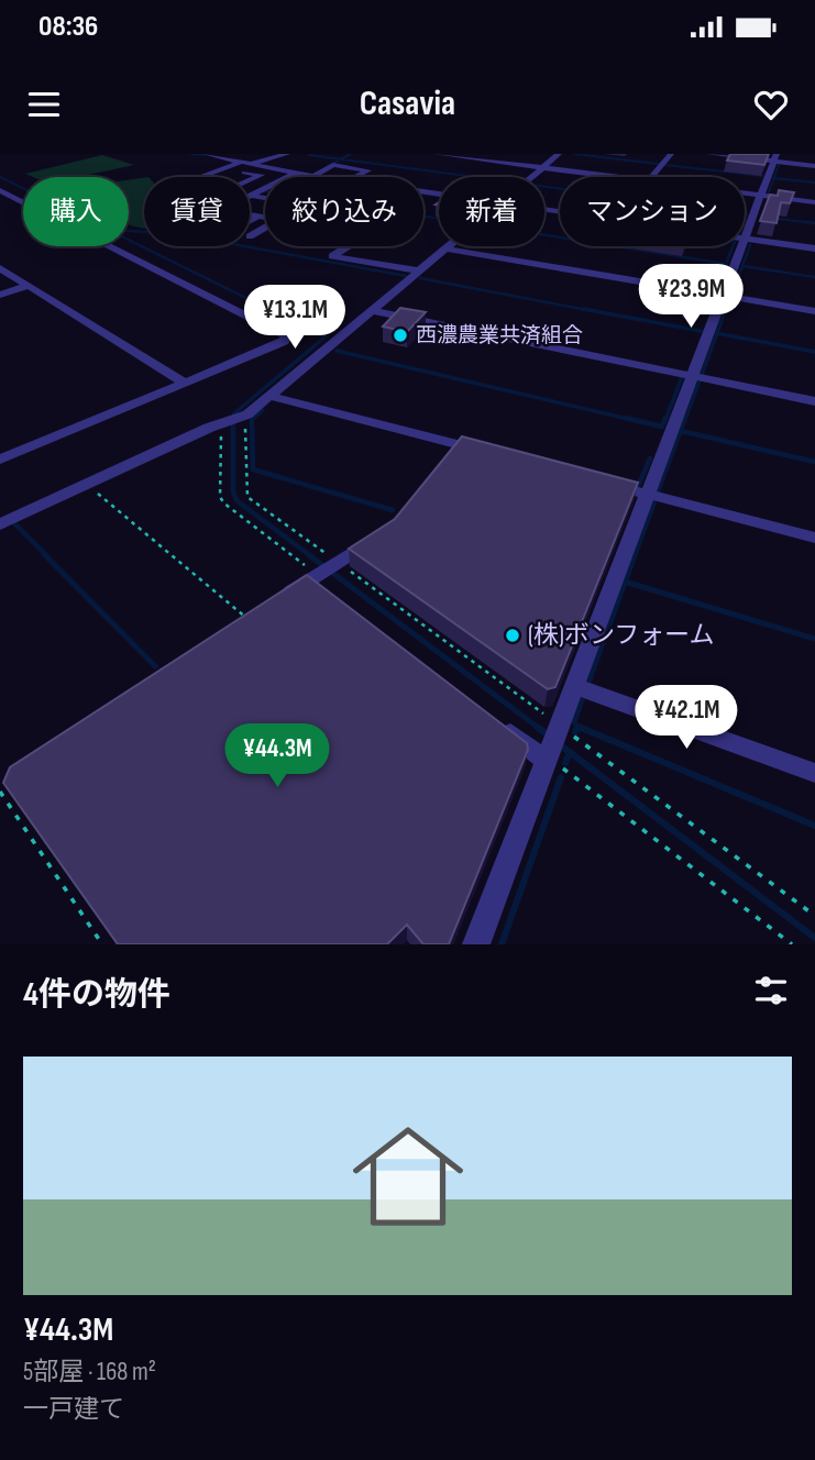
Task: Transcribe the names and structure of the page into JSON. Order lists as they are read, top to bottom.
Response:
{
  "places": ["西濃農業共済組合", "(株)ボンフォーム"],
  "page": {
    "status": "08:36",
    "header": "Casavia",
    "chip": [
      "購入",
      "賃貸",
      "絞り込み",
      "新着",
      "マンション"
    ],
    "price": [
      "¥23.9M",
      "¥13.1M",
      "¥42.1M",
      "¥44.3M"
    ],
    "heading": "4件の物件",
    "list": [
      {
        "name": "¥44.3M",
        "note": "5部屋 · 168 m² · 一戸建て"
      }
    ]
  }
}
